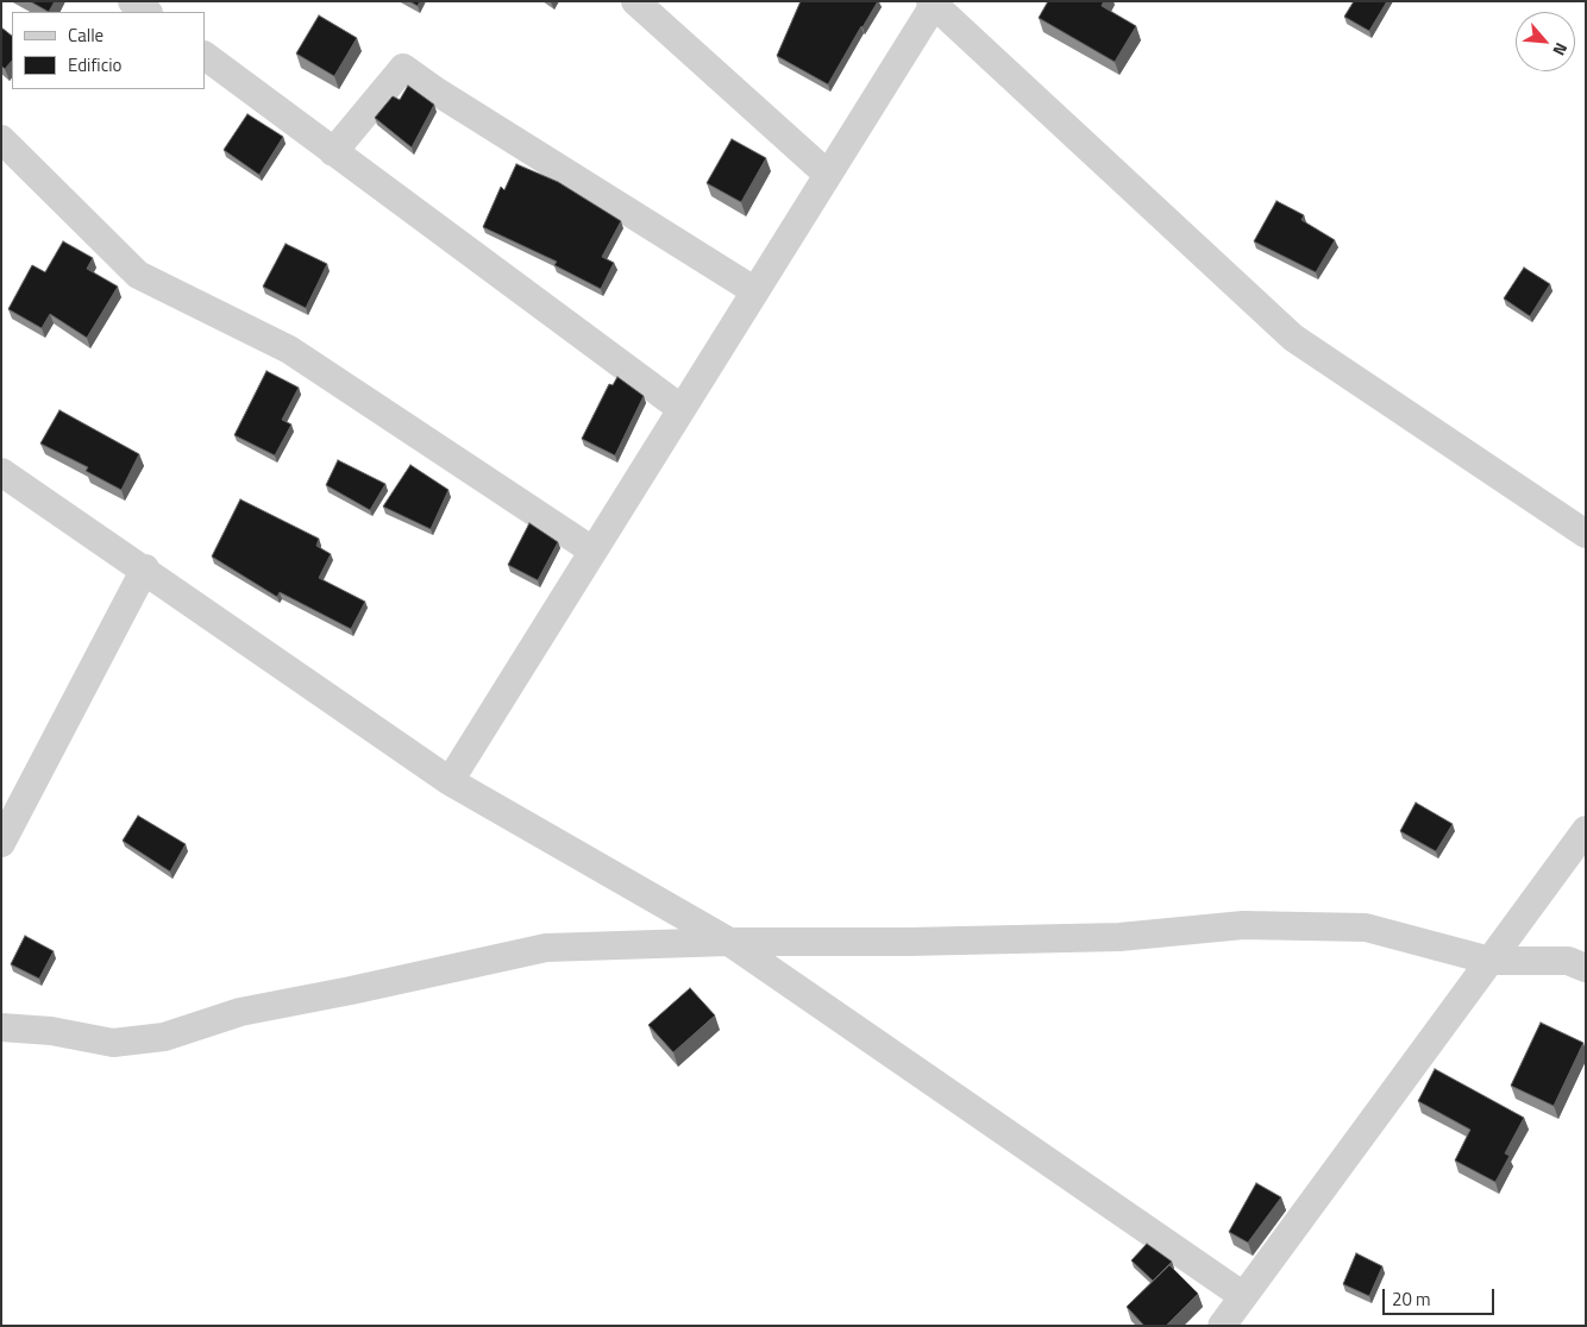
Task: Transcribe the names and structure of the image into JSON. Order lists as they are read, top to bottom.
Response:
{
  "legend": ["Calle", "Edificio"],
  "scale_bar": "20 m",
  "north": "bottom right"
}
